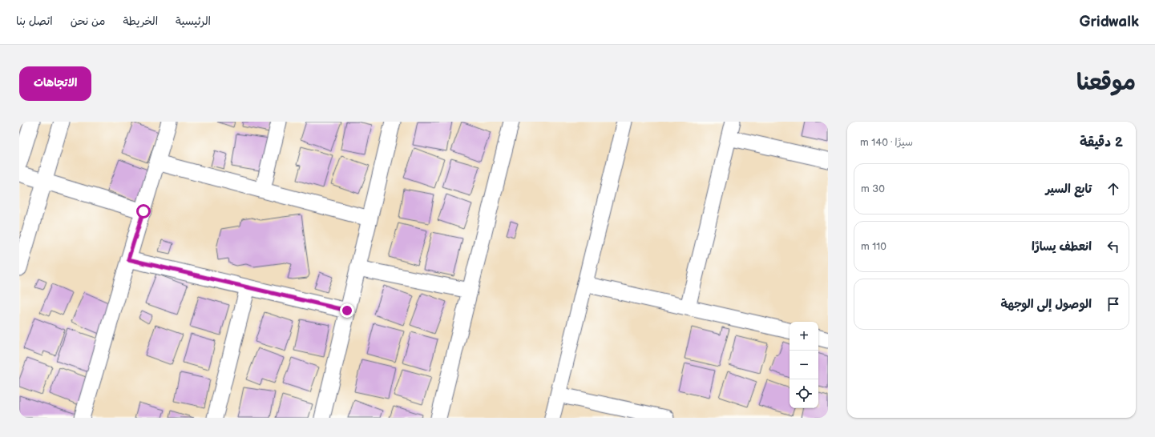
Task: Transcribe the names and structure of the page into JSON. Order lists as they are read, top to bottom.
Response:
{
  "page": {
    "header": "Gridwalk",
    "nav": [
      "الرئيسية",
      "الخريطة",
      "من نحن",
      "اتصل بنا"
    ],
    "title": "موقعنا",
    "buttons": "الاتجاهات",
    "heading": ["2 دقيقة", "سيرًا · 140 m"],
    "list": [
      ["تابع السير", "30 m"],
      ["انعطف يسارًا", "110 m"],
      "الوصول إلى الوجهة"
    ],
    "map_buttons": ["+", "−"]
  }
}
